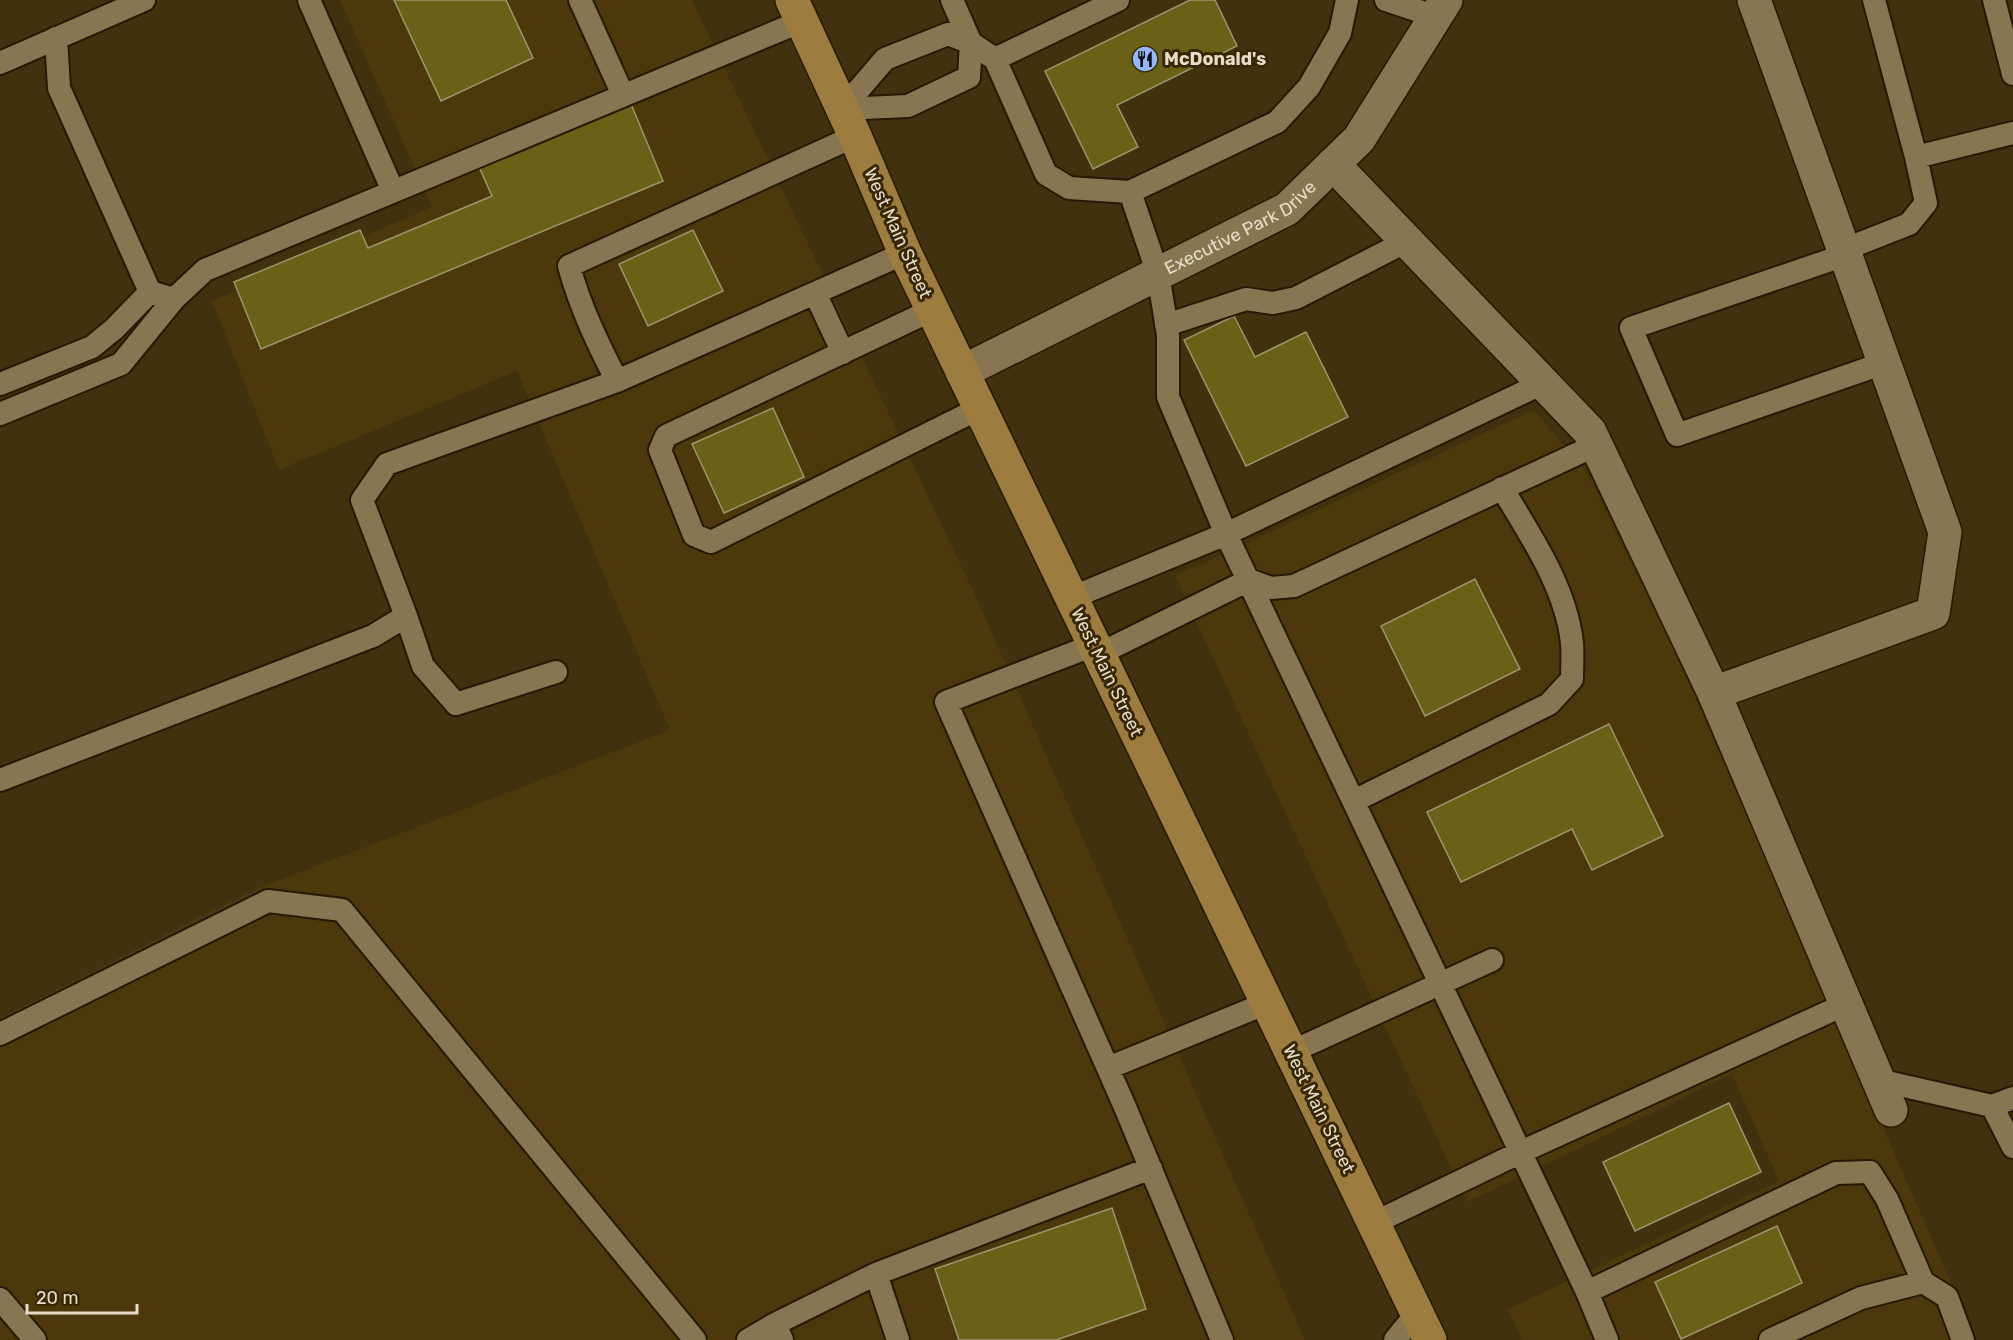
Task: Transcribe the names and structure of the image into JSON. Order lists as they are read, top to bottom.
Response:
{
  "streets": {
    "main road": ["West Main Street"],
    "street": ["Executive Park Drive"]
  },
  "crossings": [
    ["Executive Park Drive", "West Main Street"]
  ],
  "places": {
    "restaurant": ["McDonald's"]
  },
  "scale_bar": "20 m"
}
